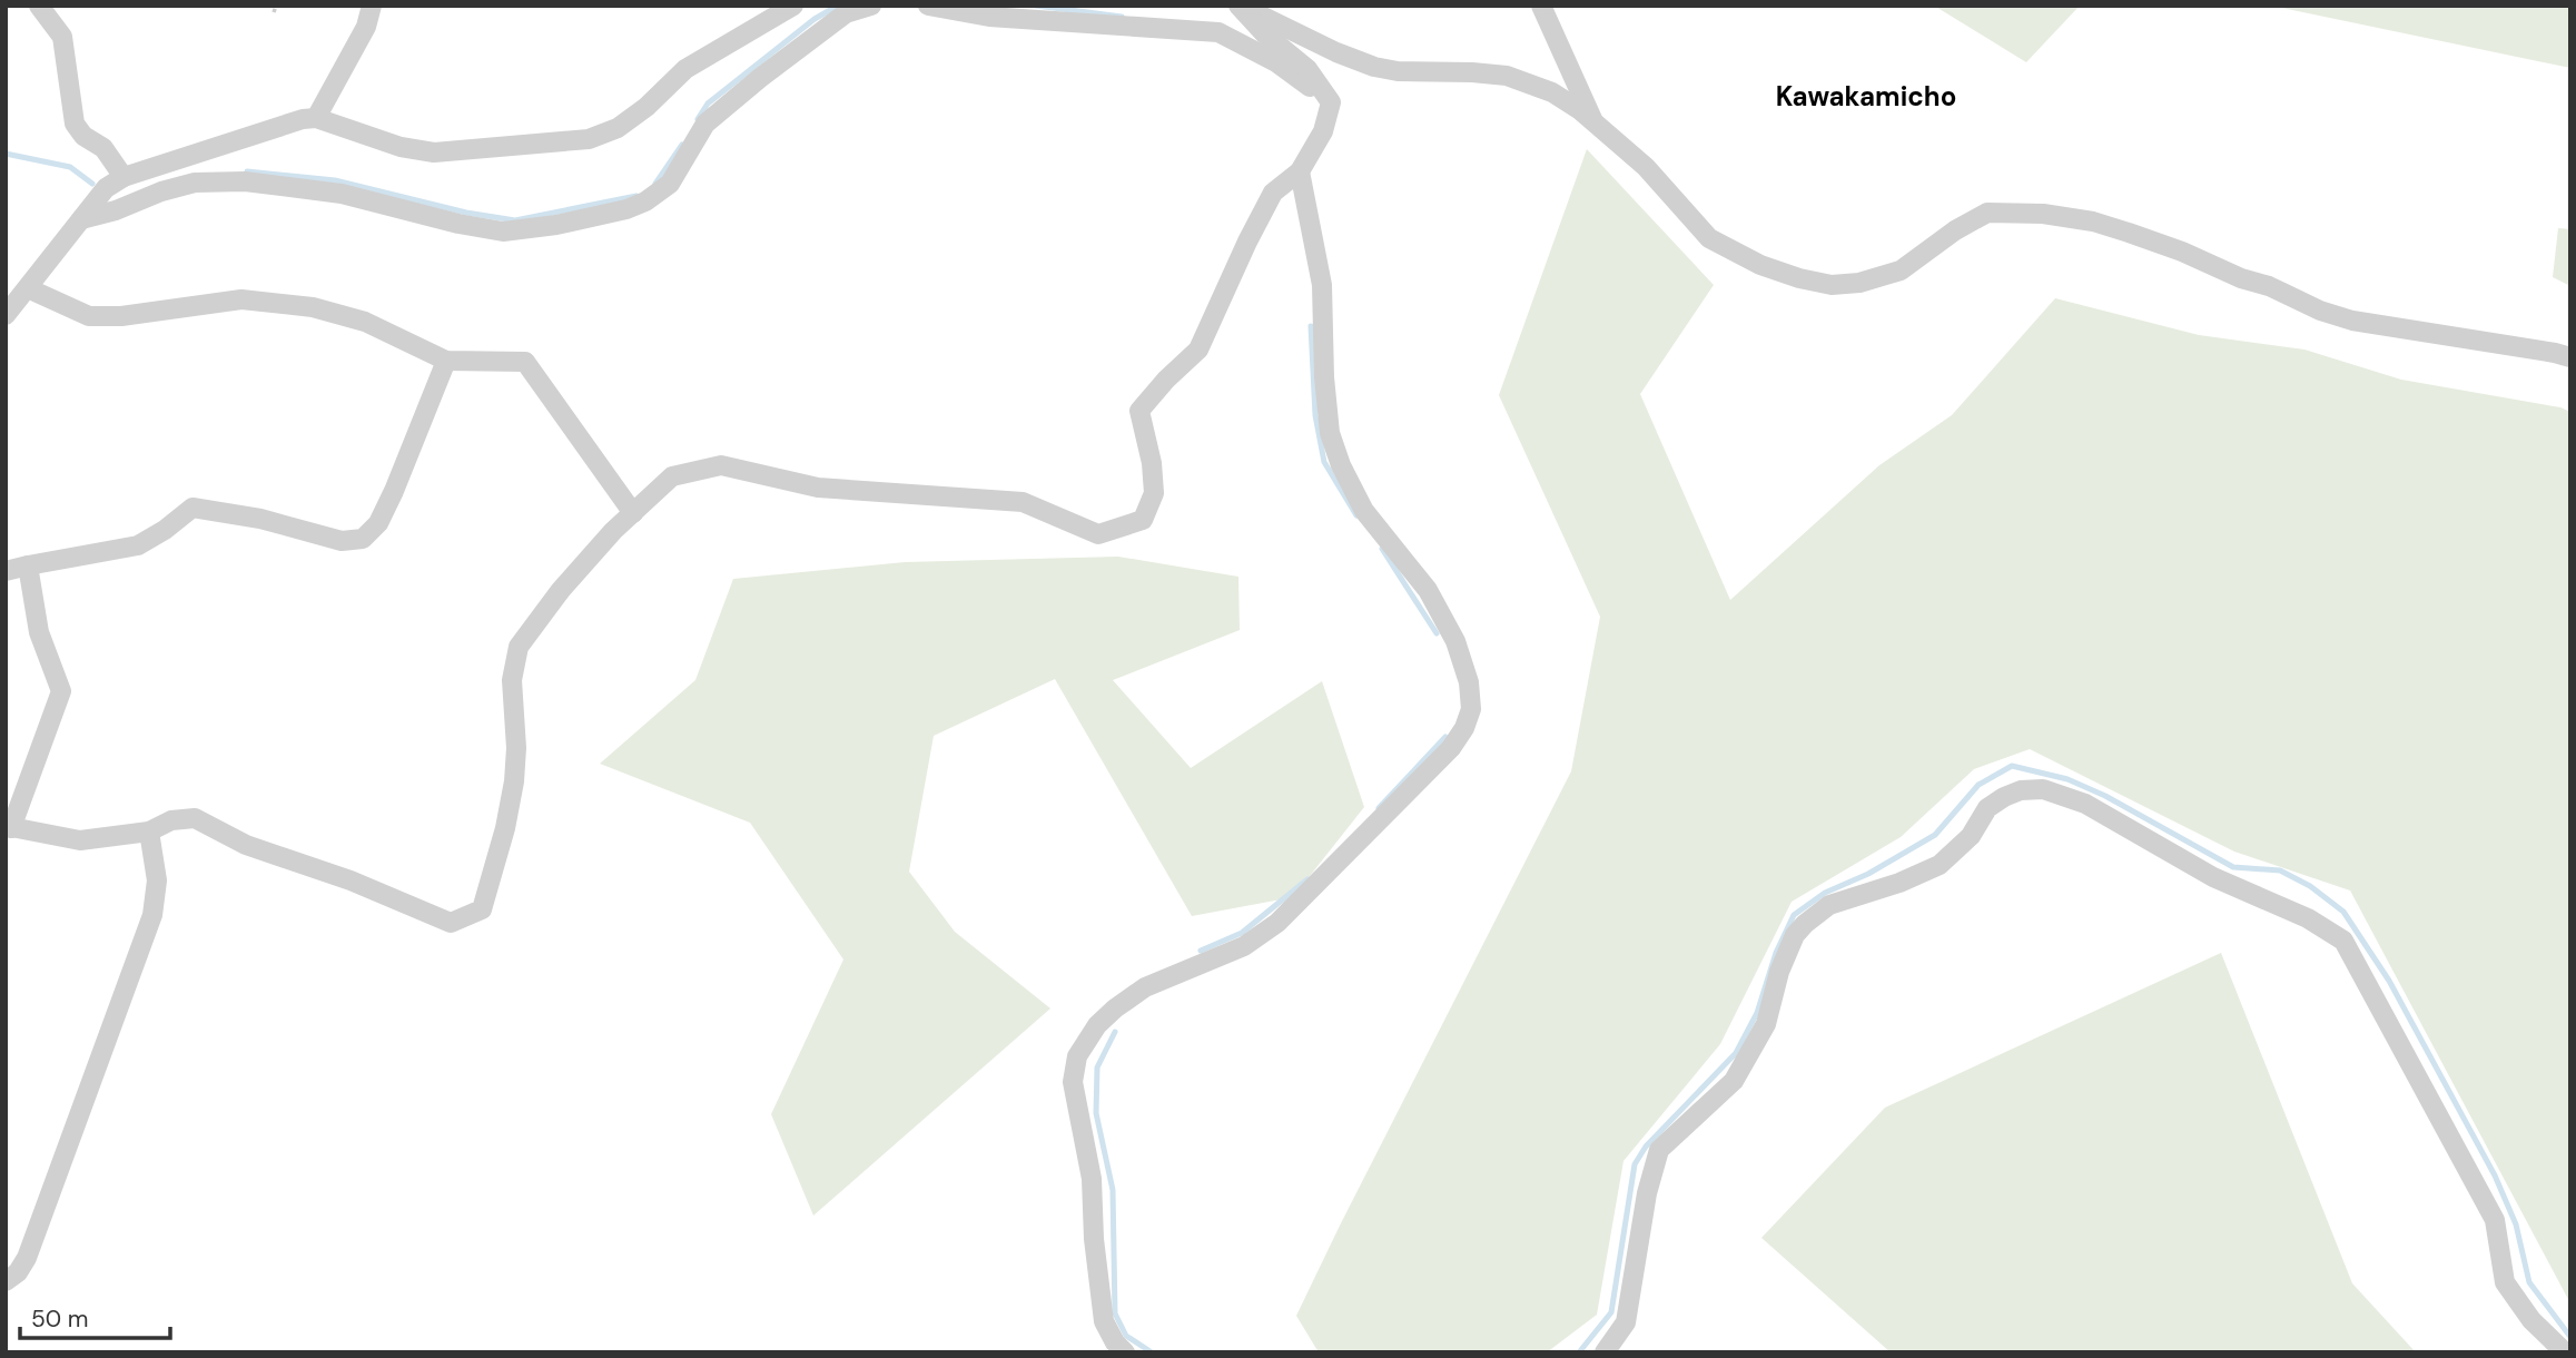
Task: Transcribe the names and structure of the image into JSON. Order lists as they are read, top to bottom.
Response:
{
  "districts": ["Kawakamicho"],
  "scale_bar": "50 m"
}
